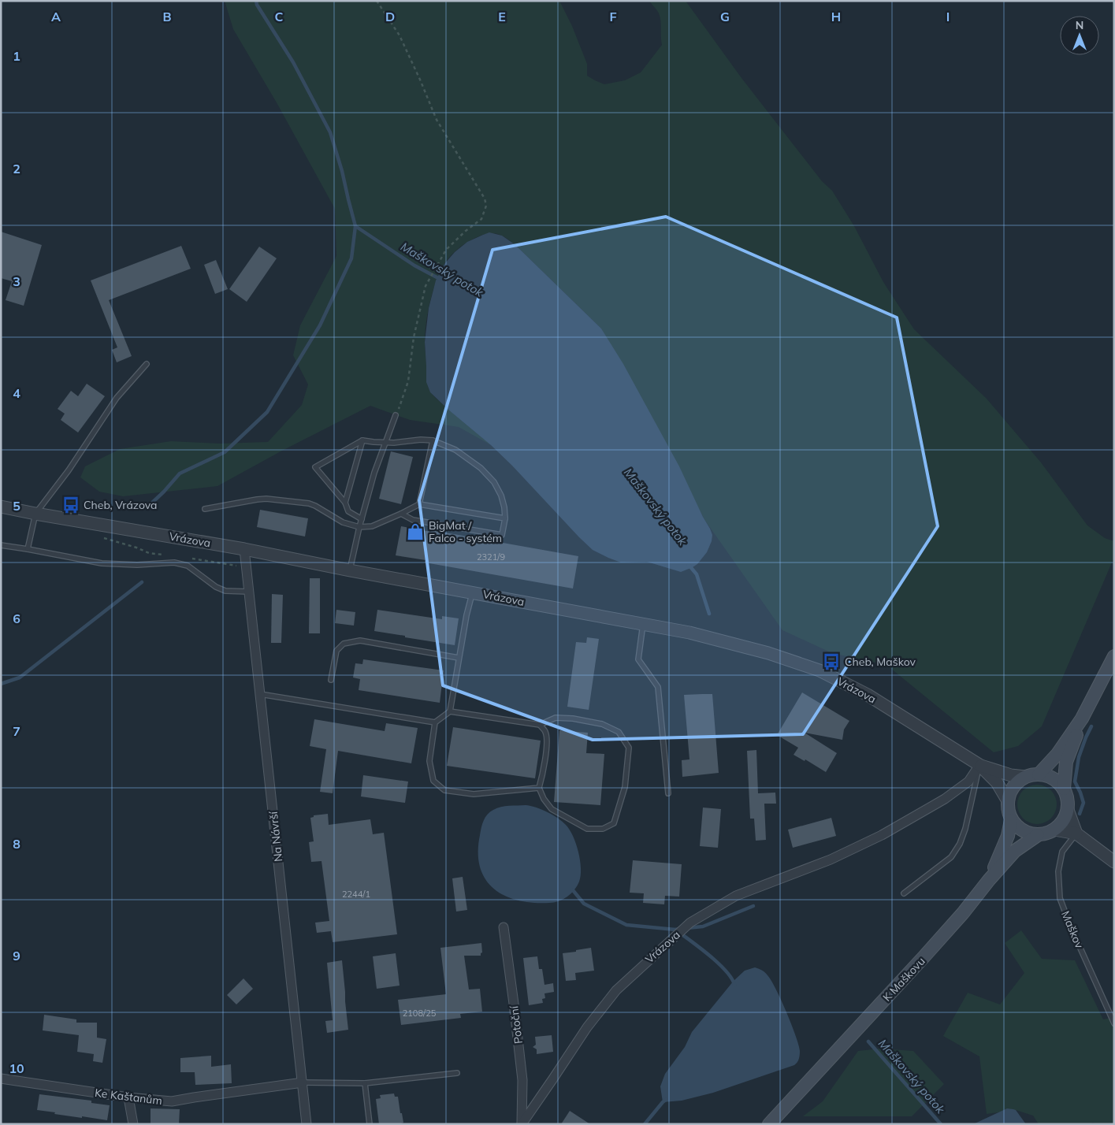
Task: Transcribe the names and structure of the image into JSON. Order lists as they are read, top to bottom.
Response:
{
  "streets": {
    "main road": ["K Maškovu"],
    "street": [
      "Vrázova",
      "Na Návrší",
      "Potoční",
      "Ke Kaštanům"
    ],
    "lane": ["Maškov"]
  },
  "crossings": [
    ["Vrázova", "Na Návrší"],
    ["Vrázova", "K Maškovu"],
    ["Vrázova", "Potoční"],
    ["Na Návrší", "Ke Kaštanům"]
  ],
  "water": ["Maškovský potok"],
  "places": {
    "bus stop": ["Cheb, Vrázova", "Cheb, Maškov"],
    "shop": ["BigMat / Falco - systém"]
  },
  "house_numbers": ["2321/9", "2244/1", "2108/25"],
  "north": "top",
  "grid": {
    "columns": [
      "A",
      "B",
      "C",
      "D",
      "E",
      "F",
      "G",
      "H",
      "I"
    ],
    "rows": [
      "1",
      "2",
      "3",
      "4",
      "5",
      "6",
      "7",
      "8",
      "9",
      "10"
    ]
  }
}
